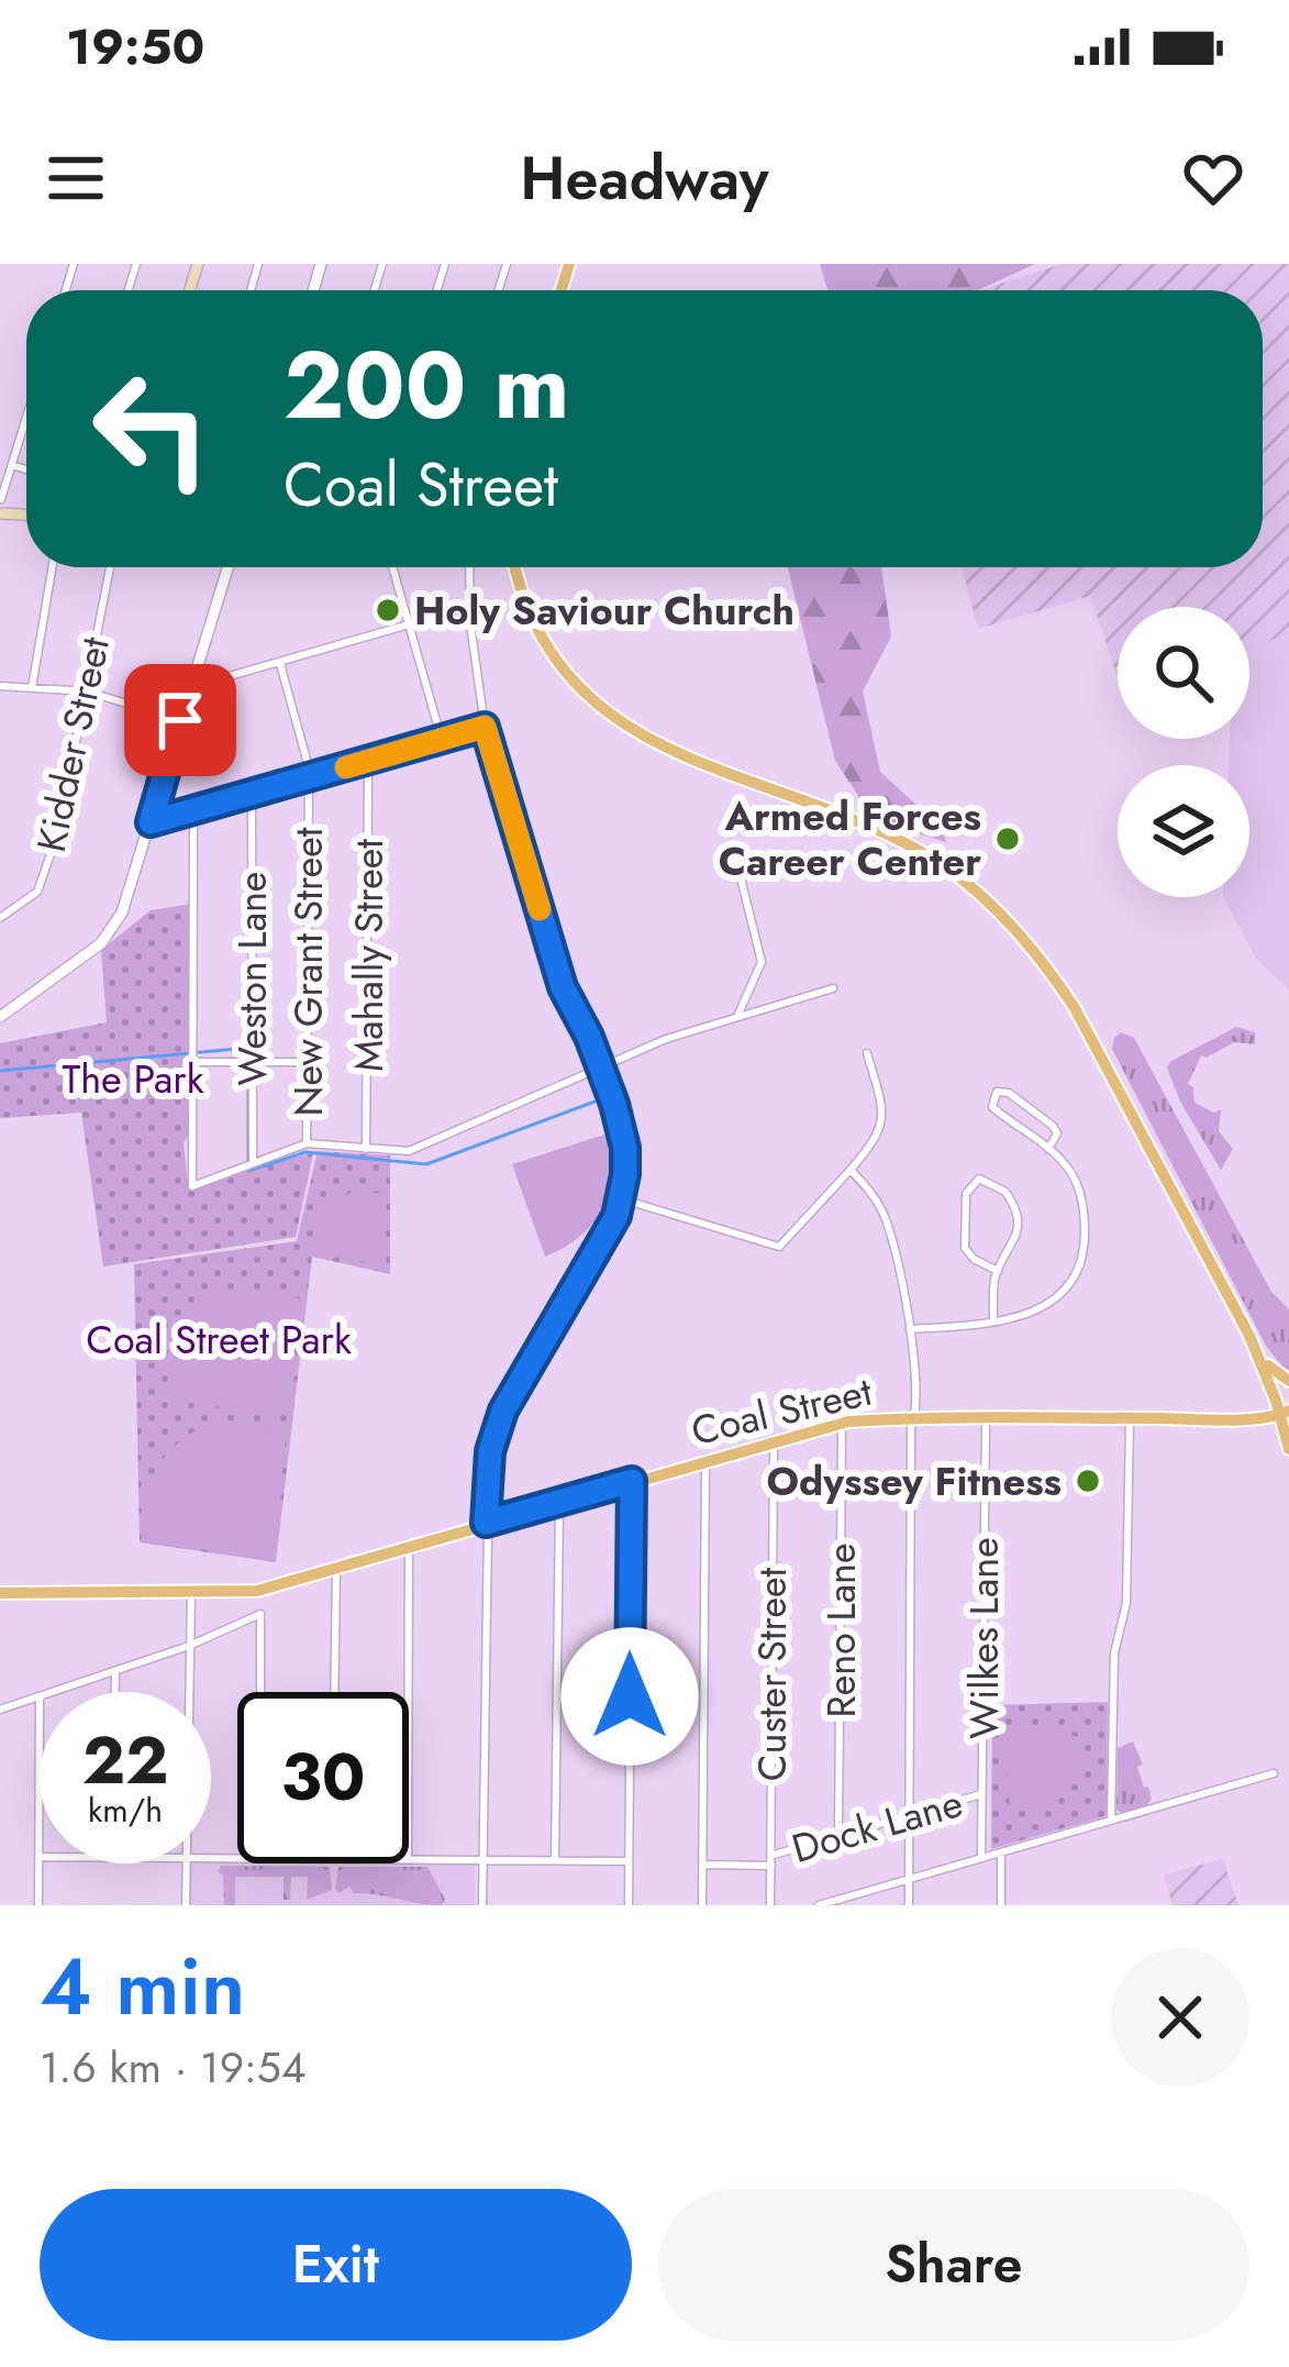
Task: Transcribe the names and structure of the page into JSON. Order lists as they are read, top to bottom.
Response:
{
  "streets": {
    "main road": ["Coal Street"],
    "street": [
      "Kidder Street",
      "Mahally Street",
      "New Grant Street",
      "Weston Lane",
      "Reno Lane",
      "Wilkes Lane",
      "Custer Street",
      "Dock Lane"
    ]
  },
  "crossings": [
    ["Mahally Street", "New Grant Street"],
    ["Coal Street", "Reno Lane"],
    ["Coal Street", "Wilkes Lane"],
    ["Coal Street", "Custer Street"],
    ["Reno Lane", "Dock Lane"],
    ["Wilkes Lane", "Dock Lane"],
    ["Custer Street", "Dock Lane"]
  ],
  "parks": ["The Park", "Coal Street Park"],
  "places": ["Holy Saviour Church", "Armed Forces Career Center", "Odyssey Fitness"],
  "page": {
    "status": "19:50",
    "header": "Headway",
    "turn": ["200 m", "Coal Street"],
    "speed": "22 km/h",
    "limit": "30",
    "heading": ["4 min", "1.6 km · 19:54"],
    "buttons": ["Exit", "Share"]
  }
}
